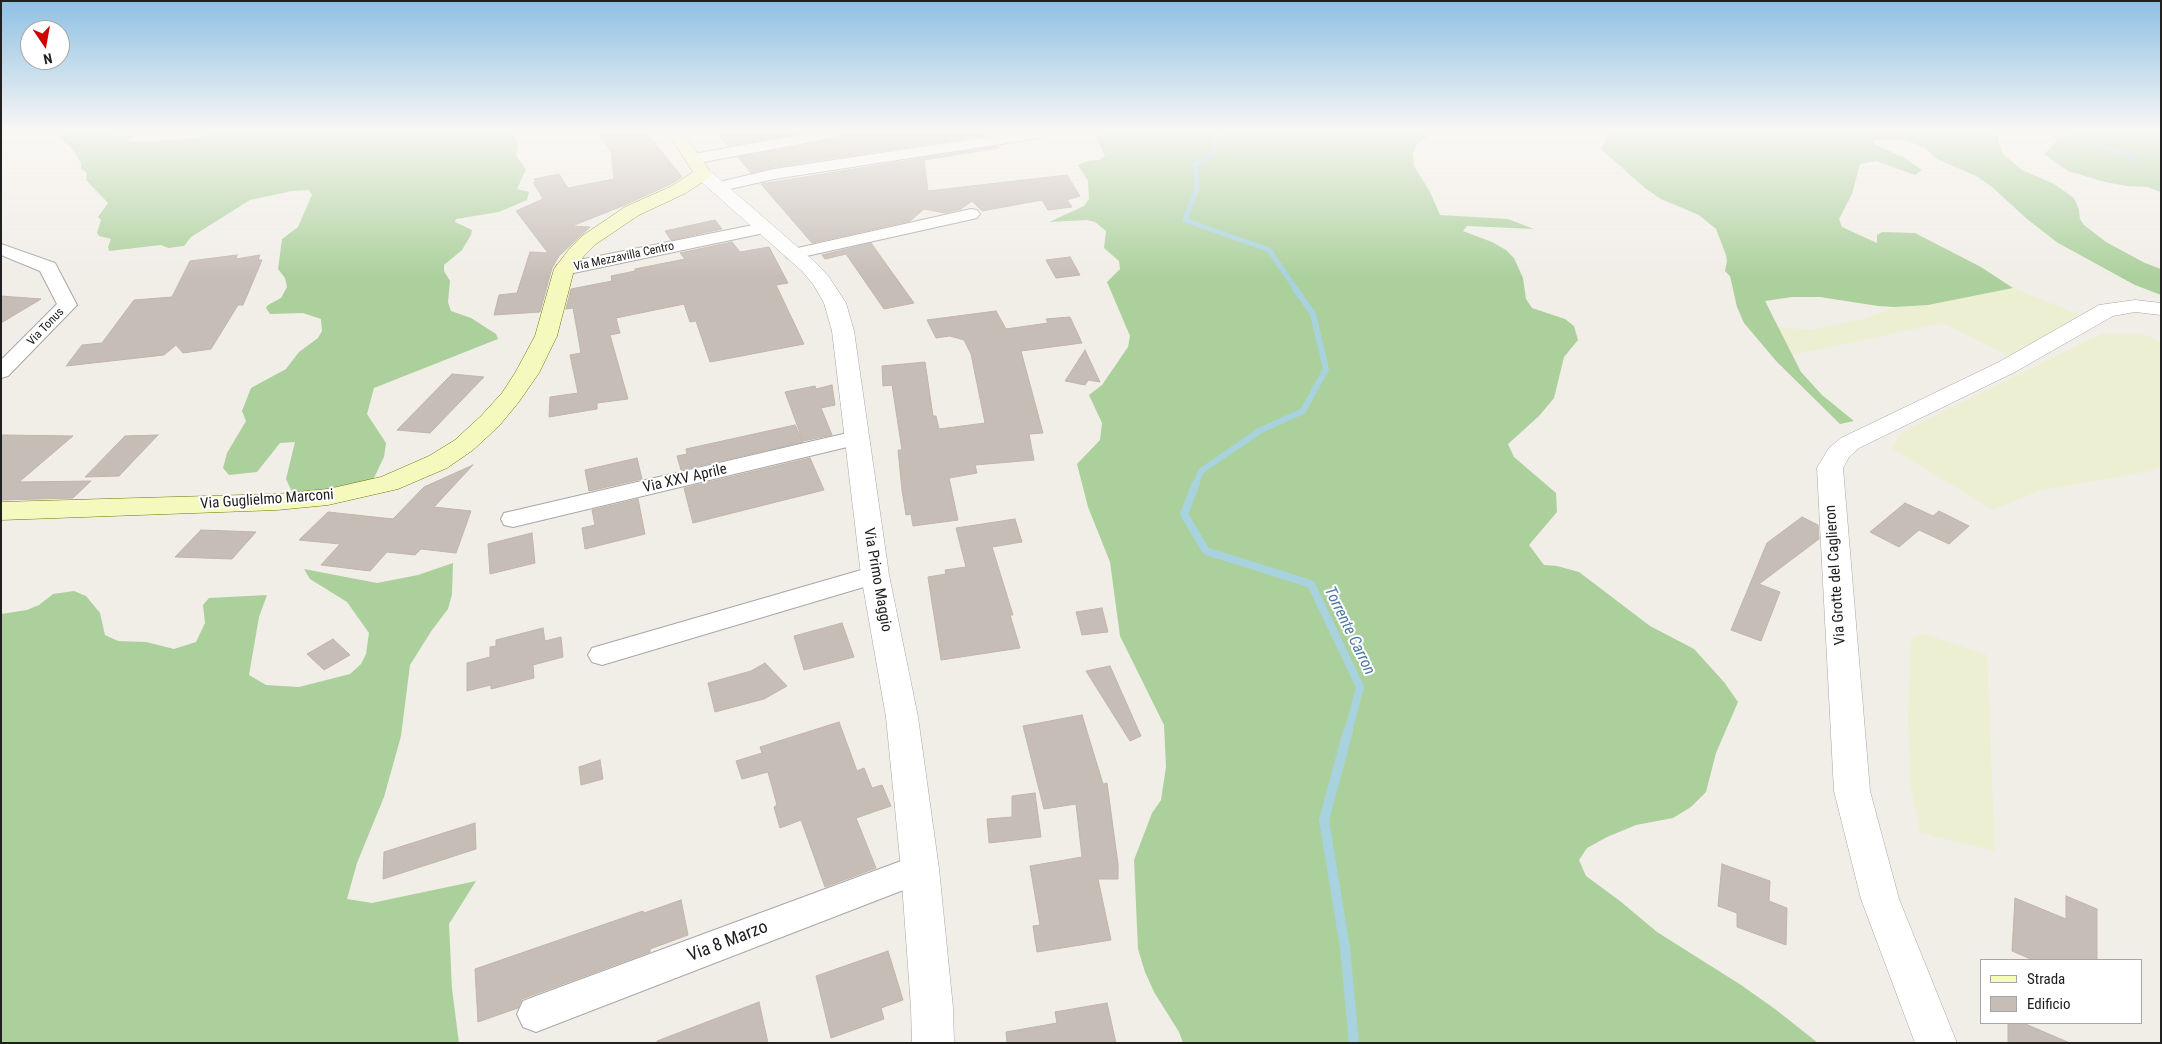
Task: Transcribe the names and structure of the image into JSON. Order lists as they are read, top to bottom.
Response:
{
  "streets": {
    "main road": ["Via Mezzavilla Centro", "Via Guglielmo Marconi"],
    "street": [
      "Via Tonus",
      "Via XXV Aprile",
      "Via Grotte del Caglieron",
      "Via Primo Maggio",
      "Via 8 Marzo"
    ]
  },
  "crossings": [
    ["Via Mezzavilla Centro", "Via Guglielmo Marconi"],
    ["Via Mezzavilla Centro", "Via Primo Maggio"],
    ["Via XXV Aprile", "Via Primo Maggio"],
    ["Via Primo Maggio", "Via 8 Marzo"]
  ],
  "water": ["Torrente Carron"],
  "legend": ["Strada", "Edificio"],
  "north": "bottom"
}
